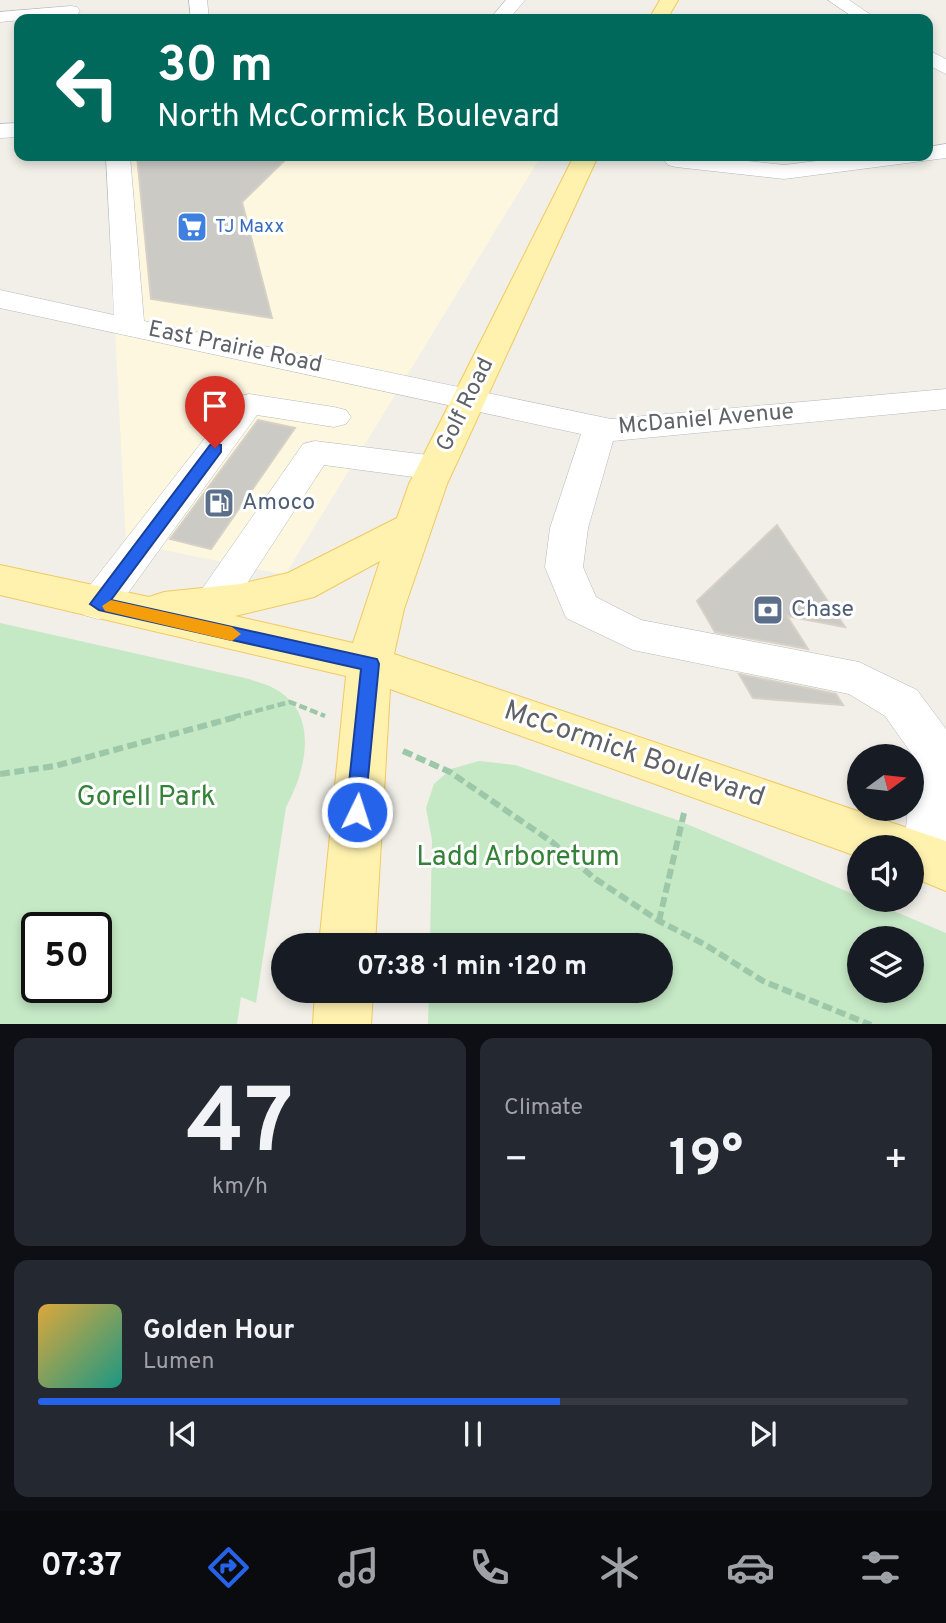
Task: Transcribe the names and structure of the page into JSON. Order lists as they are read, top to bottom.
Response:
{
  "streets": {
    "main road": ["Golf Road", "McCormick Boulevard"],
    "street": ["East Prairie Road", "McDaniel Avenue"]
  },
  "crossings": [
    ["East Prairie Road", "Golf Road"],
    ["East Prairie Road", "McDaniel Avenue"],
    ["Golf Road", "McDaniel Avenue"],
    ["Golf Road", "McCormick Boulevard"]
  ],
  "parks": ["Gorell Park", "Ladd Arboretum"],
  "places": {
    "supermarket": ["TJ Maxx"],
    "fuel station": ["Amoco"],
    "bank": ["Chase"]
  },
  "north": "right",
  "page": {
    "turn": ["30 m", "North McCormick Boulevard"],
    "limit": "50",
    "trip": "07:38 · 1 min · 120 m",
    "tile": [
      ["47", "km/h"],
      "Climate"
    ],
    "heat": ["−", "19°", "+"],
    "song": ["Golden Hour", "Lumen"],
    "tabs": "07:37"
  }
}
